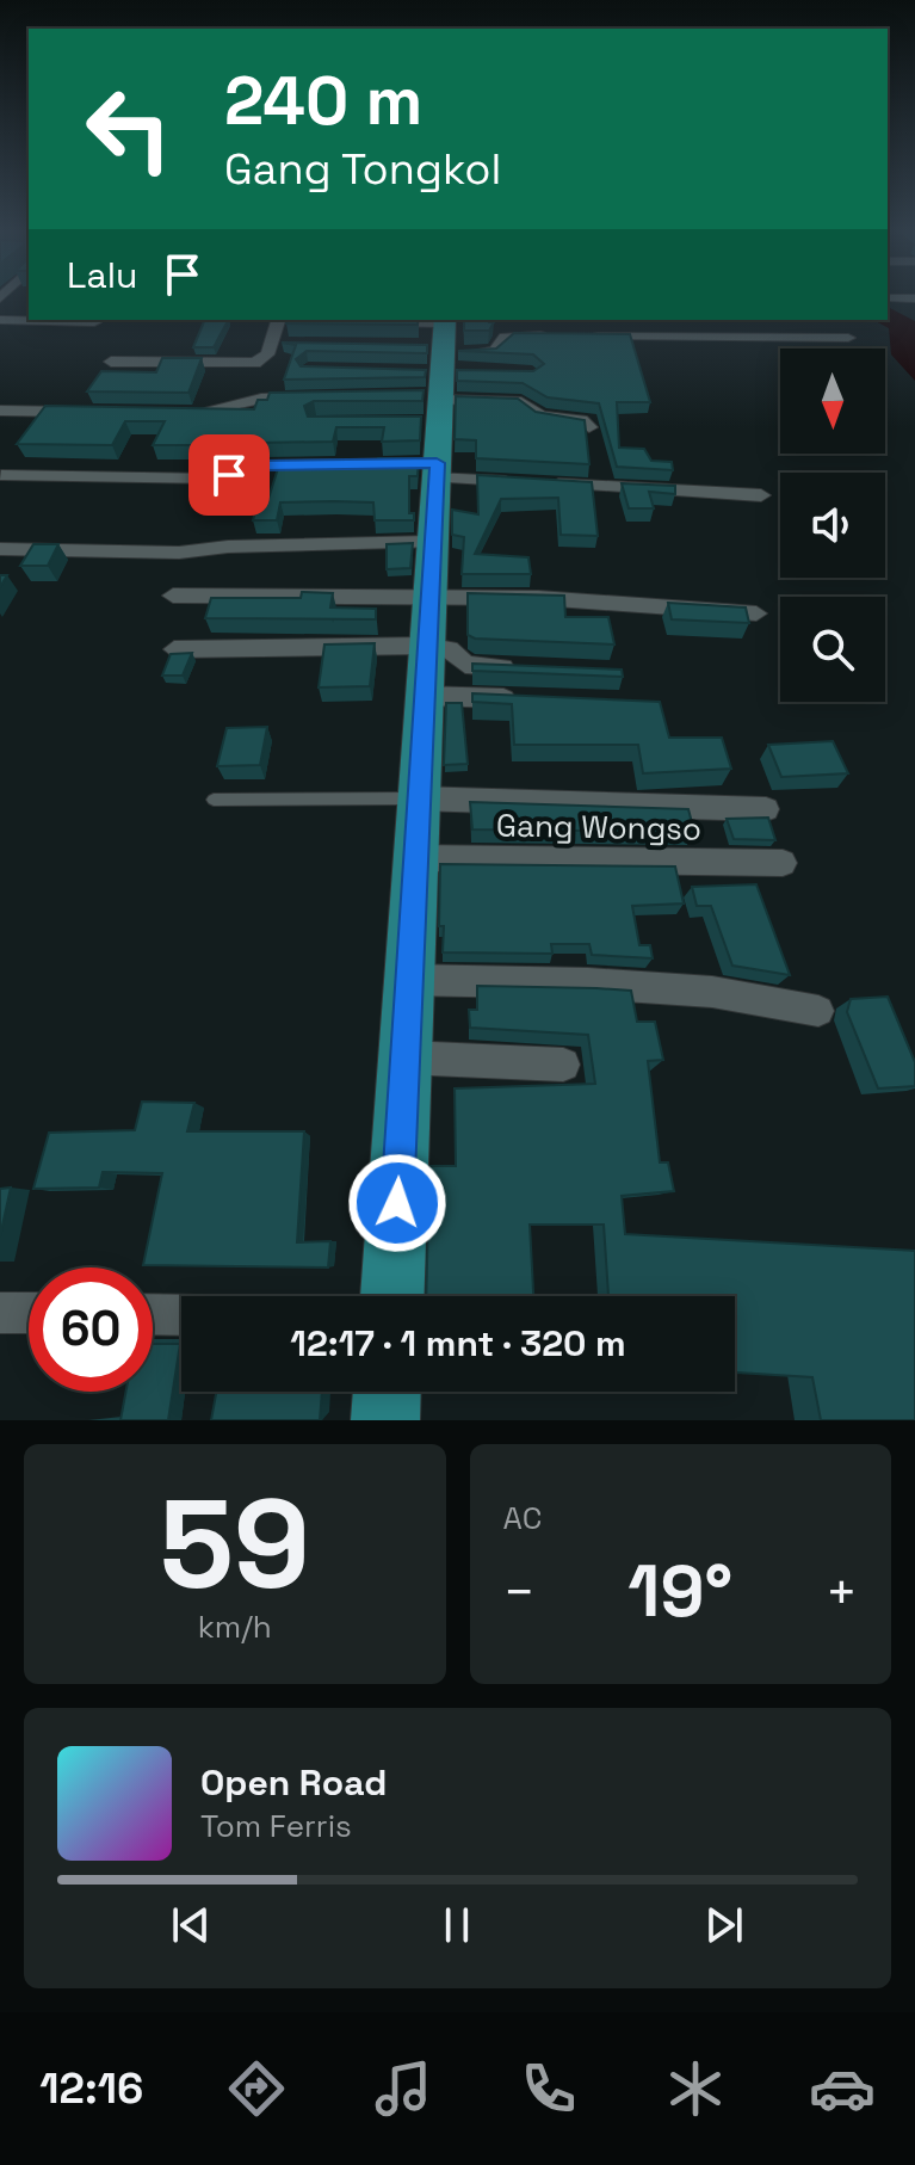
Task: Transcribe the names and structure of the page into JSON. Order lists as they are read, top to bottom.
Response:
{
  "streets": {
    "street": ["Gang Wongso"]
  },
  "north": "bottom",
  "page": {
    "turn": ["240 m", "Gang Tongkol"],
    "then": "Lalu",
    "limit": "60",
    "trip": "12:17 · 1 mnt · 320 m",
    "tile": [
      ["59", "km/h"],
      "AC"
    ],
    "heat": ["−", "19°", "+"],
    "song": ["Open Road", "Tom Ferris"],
    "tabs": "12:16"
  }
}
